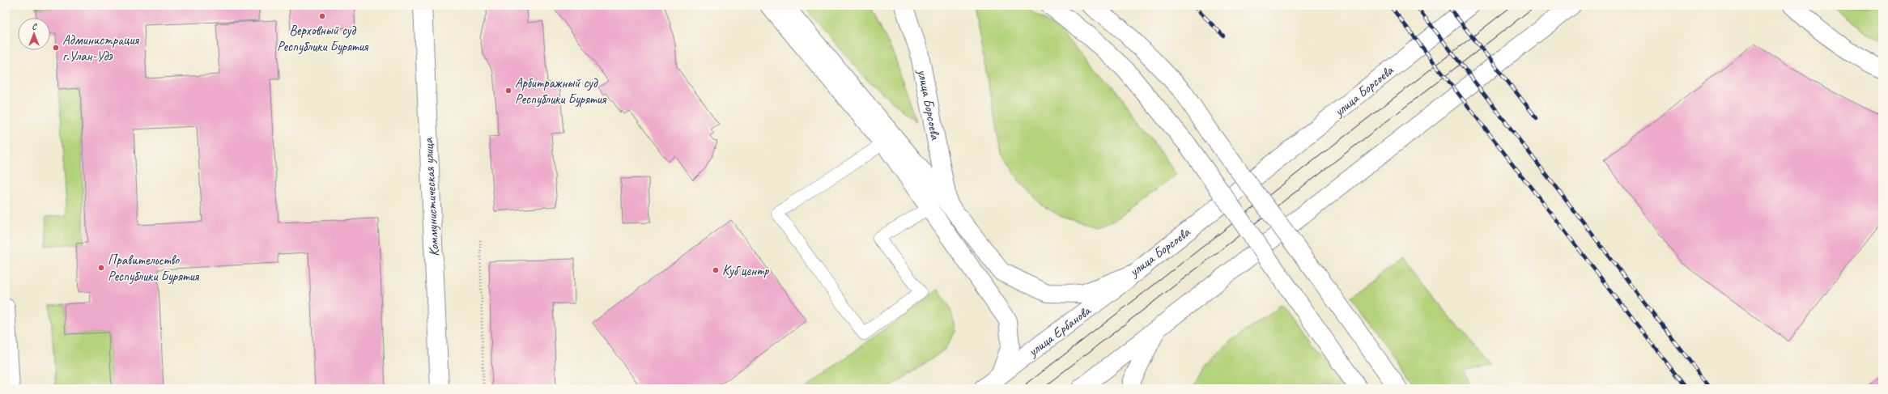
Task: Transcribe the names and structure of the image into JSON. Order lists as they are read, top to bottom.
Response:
{
  "streets": {
    "main road": ["улица Борсоева", "Коммунистическая улица", "улица Ербанова"]
  },
  "crossings": [
    ["улица Борсоева", "улица Ербанова"]
  ],
  "places": [
    "Верховный суд Республики Бурятия",
    "Администрация г.Улан-Удэ",
    "Арбитражный суд Республики Бурятия",
    "Правительство Республики Бурятия",
    "Куб центр"
  ],
  "north": "top"
}
